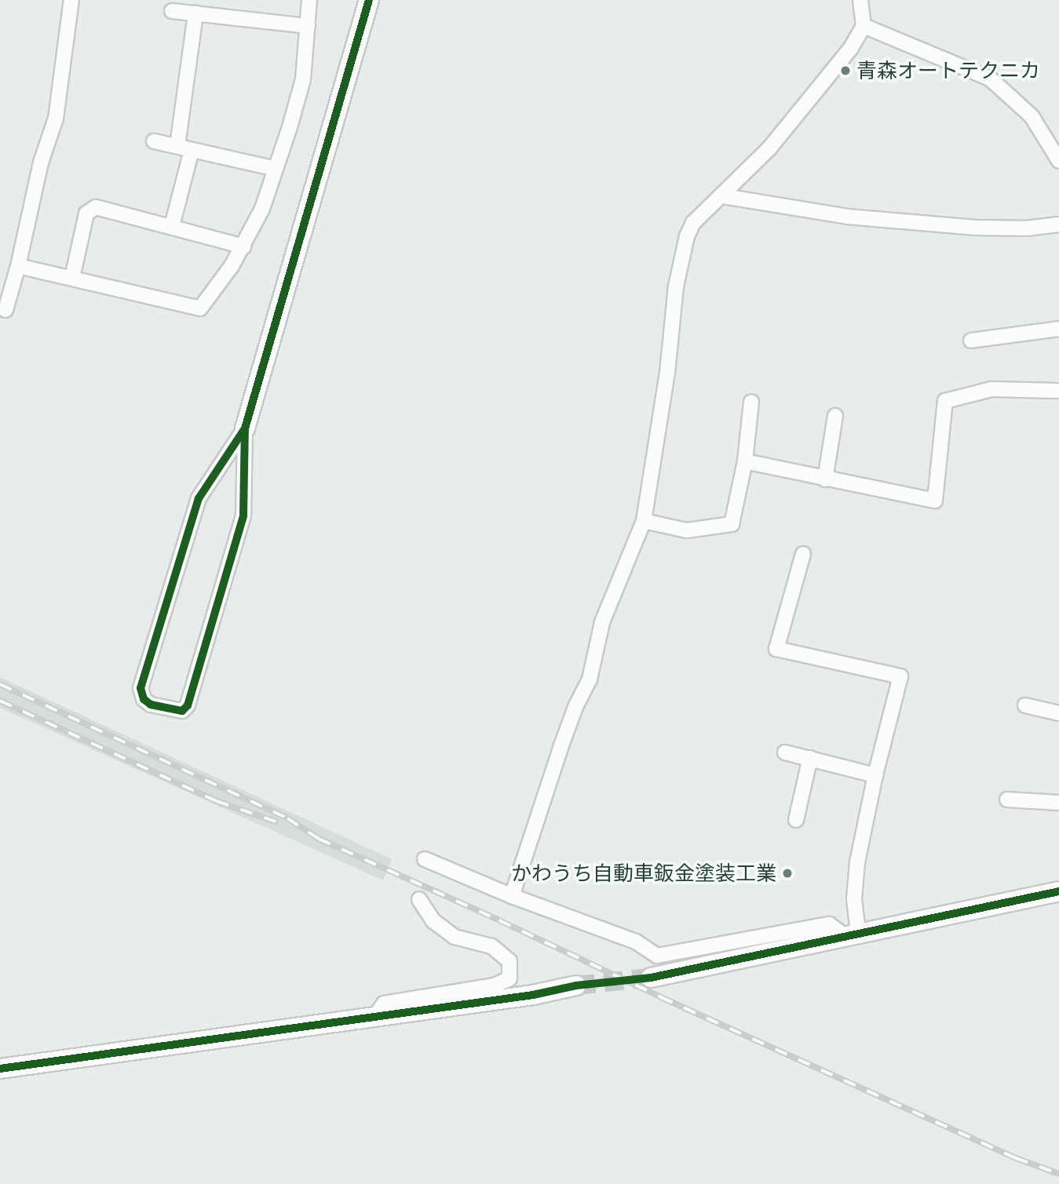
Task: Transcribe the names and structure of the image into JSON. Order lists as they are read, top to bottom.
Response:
{
  "places": ["青森オートテクニカ", "かわうち自動車鈑金塗装工業"]
}
